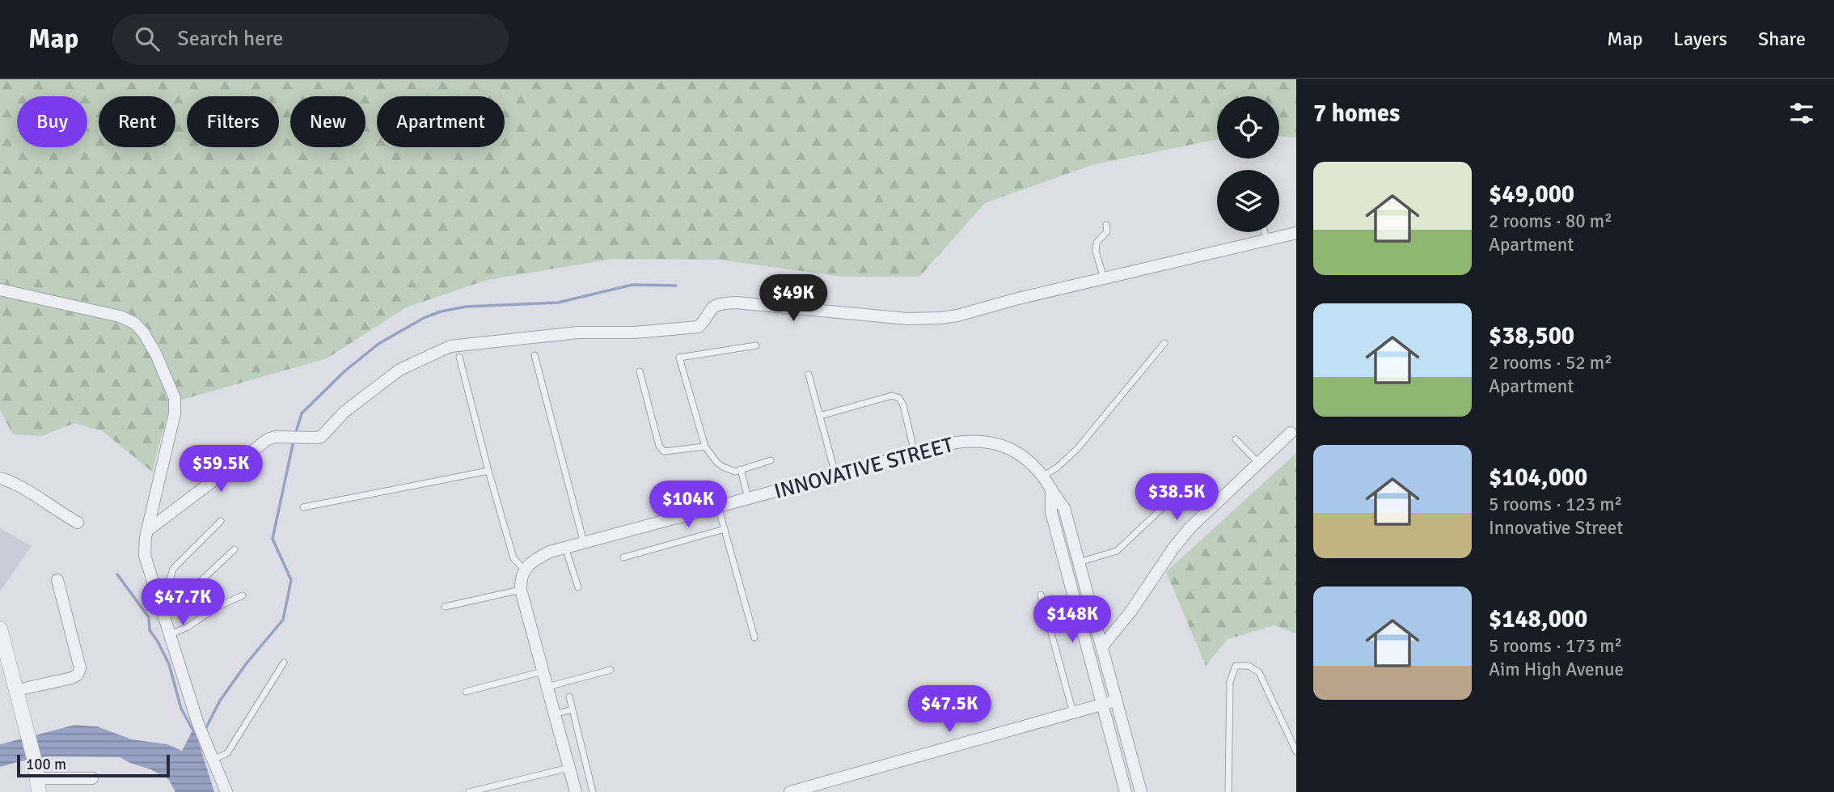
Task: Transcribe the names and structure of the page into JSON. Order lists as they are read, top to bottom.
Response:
{
  "streets": {
    "street": ["INNOVATIVE STREET"]
  },
  "scale_bar": "100 m",
  "page": {
    "header": "Map",
    "search": "Search here",
    "nav": ["Map", "Layers", "Share"],
    "heading": "7 homes",
    "chip": [
      "Buy",
      "Rent",
      "Filters",
      "New",
      "Apartment"
    ],
    "list": [
      {
        "name": "$49,000",
        "note": "2 rooms · 80 m² · Apartment"
      },
      {
        "name": "$38,500",
        "note": "2 rooms · 52 m² · Apartment"
      },
      {
        "name": "$104,000",
        "note": "5 rooms · 123 m² · Innovative Street"
      },
      {
        "name": "$148,000",
        "note": "5 rooms · 173 m² · Aim High Avenue"
      }
    ],
    "price": [
      "$49K",
      "$59.5K",
      "$38.5K",
      "$104K",
      "$47.7K",
      "$148K",
      "$47.5K"
    ],
    "scale": "100 m"
  }
}
